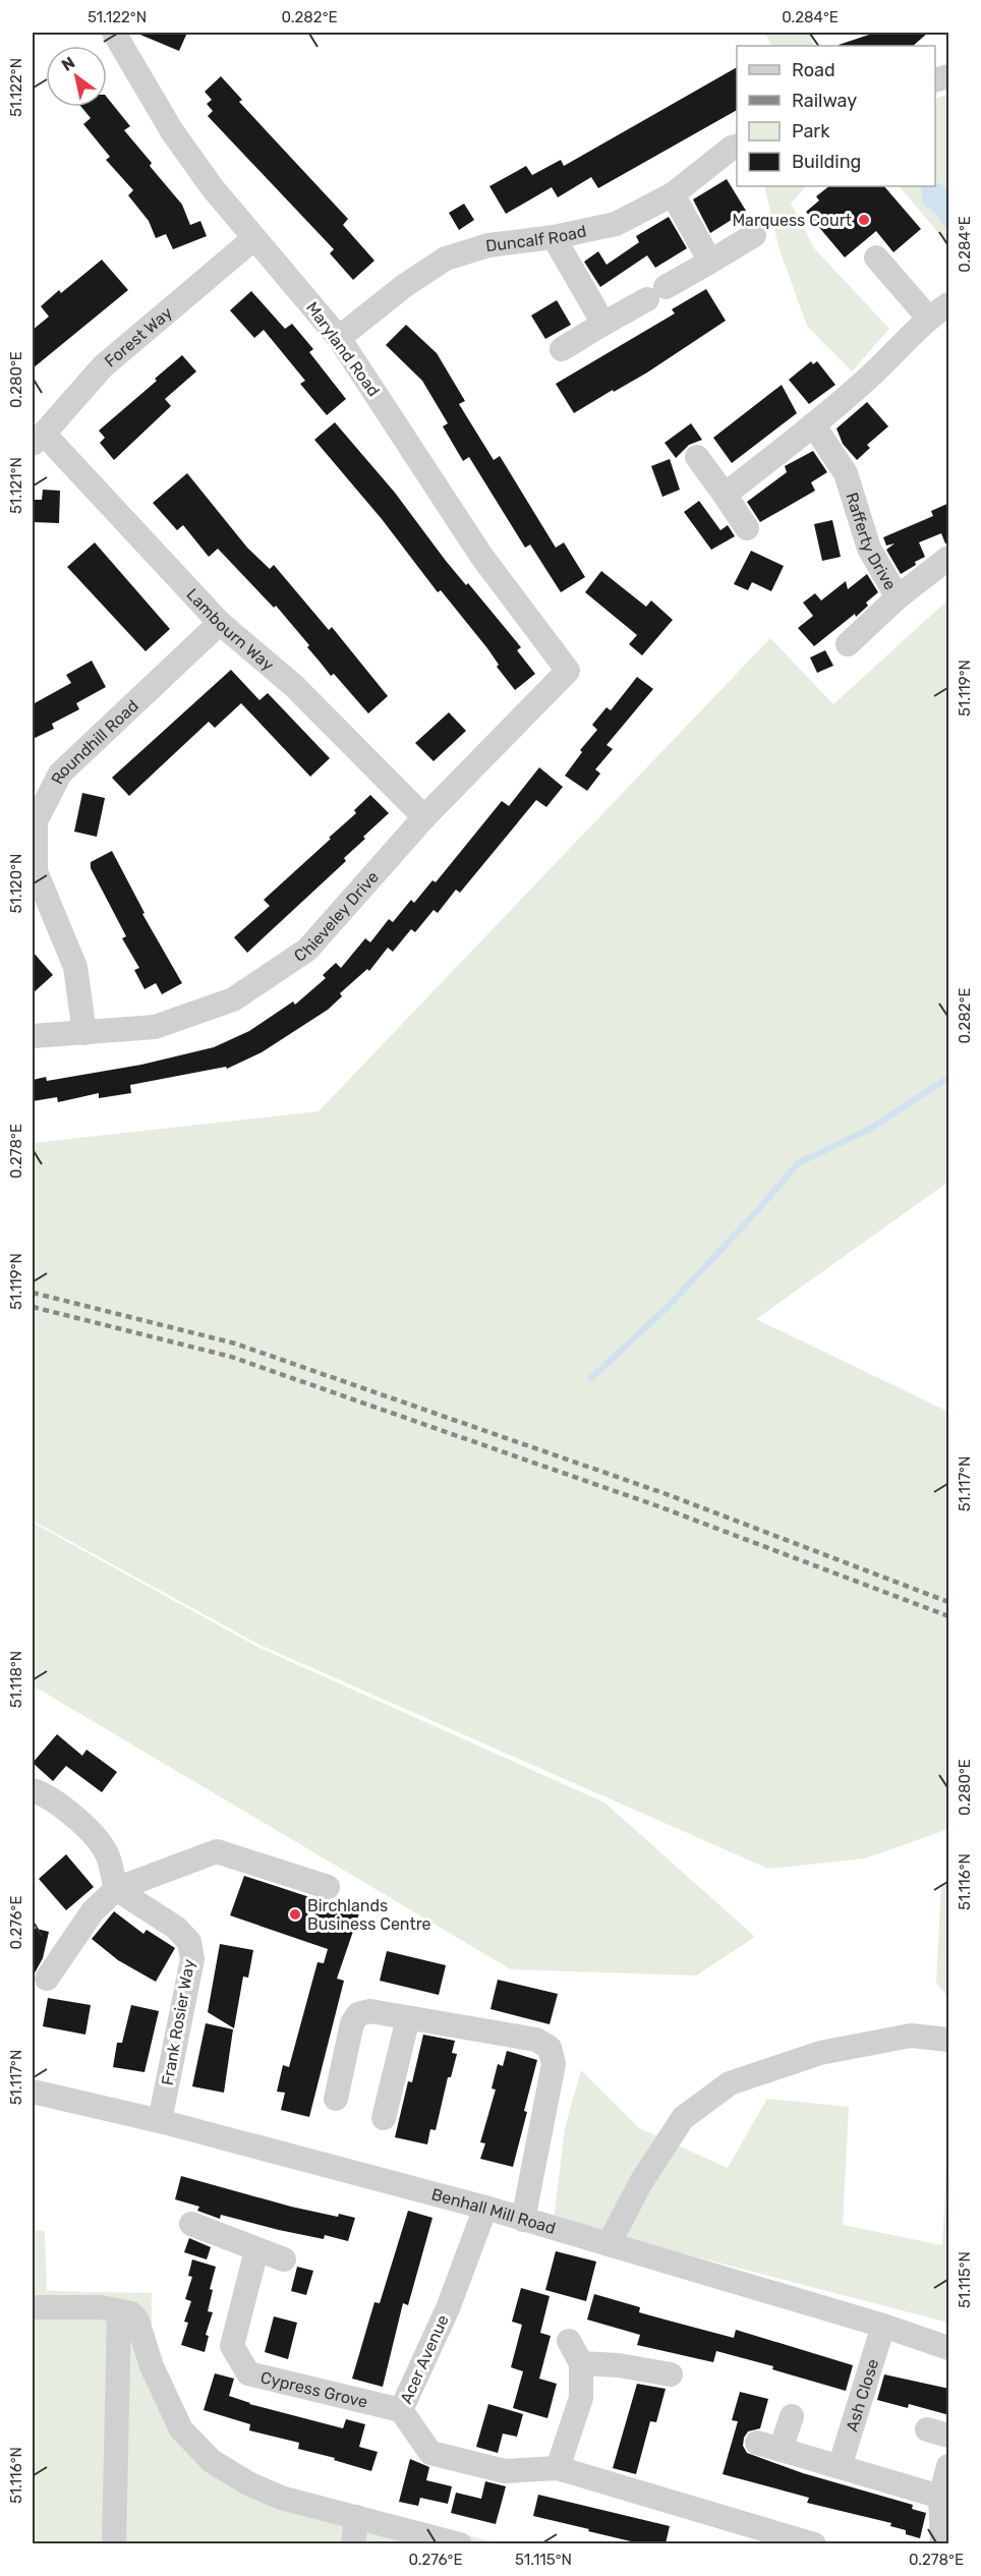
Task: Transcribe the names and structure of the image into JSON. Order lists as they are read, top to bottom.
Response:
{
  "streets": {
    "street": [
      "Duncalf Road",
      "Forest Way",
      "Maryland Road",
      "Rafferty Drive",
      "Lambourn Way",
      "Roundhill Road",
      "Chieveley Drive",
      "Frank Rosier Way",
      "Benhall Mill Road",
      "Acer Avenue",
      "Cypress Grove",
      "Ash Close"
    ]
  },
  "crossings": [
    ["Duncalf Road", "Maryland Road"],
    ["Forest Way", "Maryland Road"],
    ["Forest Way", "Lambourn Way"],
    ["Maryland Road", "Chieveley Drive"],
    ["Lambourn Way", "Roundhill Road"],
    ["Lambourn Way", "Chieveley Drive"],
    ["Roundhill Road", "Chieveley Drive"],
    ["Frank Rosier Way", "Benhall Mill Road"],
    ["Benhall Mill Road", "Acer Avenue"],
    ["Benhall Mill Road", "Ash Close"],
    ["Acer Avenue", "Cypress Grove"]
  ],
  "places": ["Marquess Court", "Birchlands Business Centre"],
  "legend": [
    "Road",
    "Railway",
    "Park",
    "Building"
  ],
  "north": "top left",
  "coordinates": [
    "51.122°N",
    "0.282°E",
    "0.284°E",
    "0.280°E",
    "51.121°N",
    "51.119°N",
    "51.120°N",
    "0.278°E",
    "51.117°N",
    "51.118°N",
    "51.116°N",
    "0.276°E",
    "51.115°N"
  ]
}
